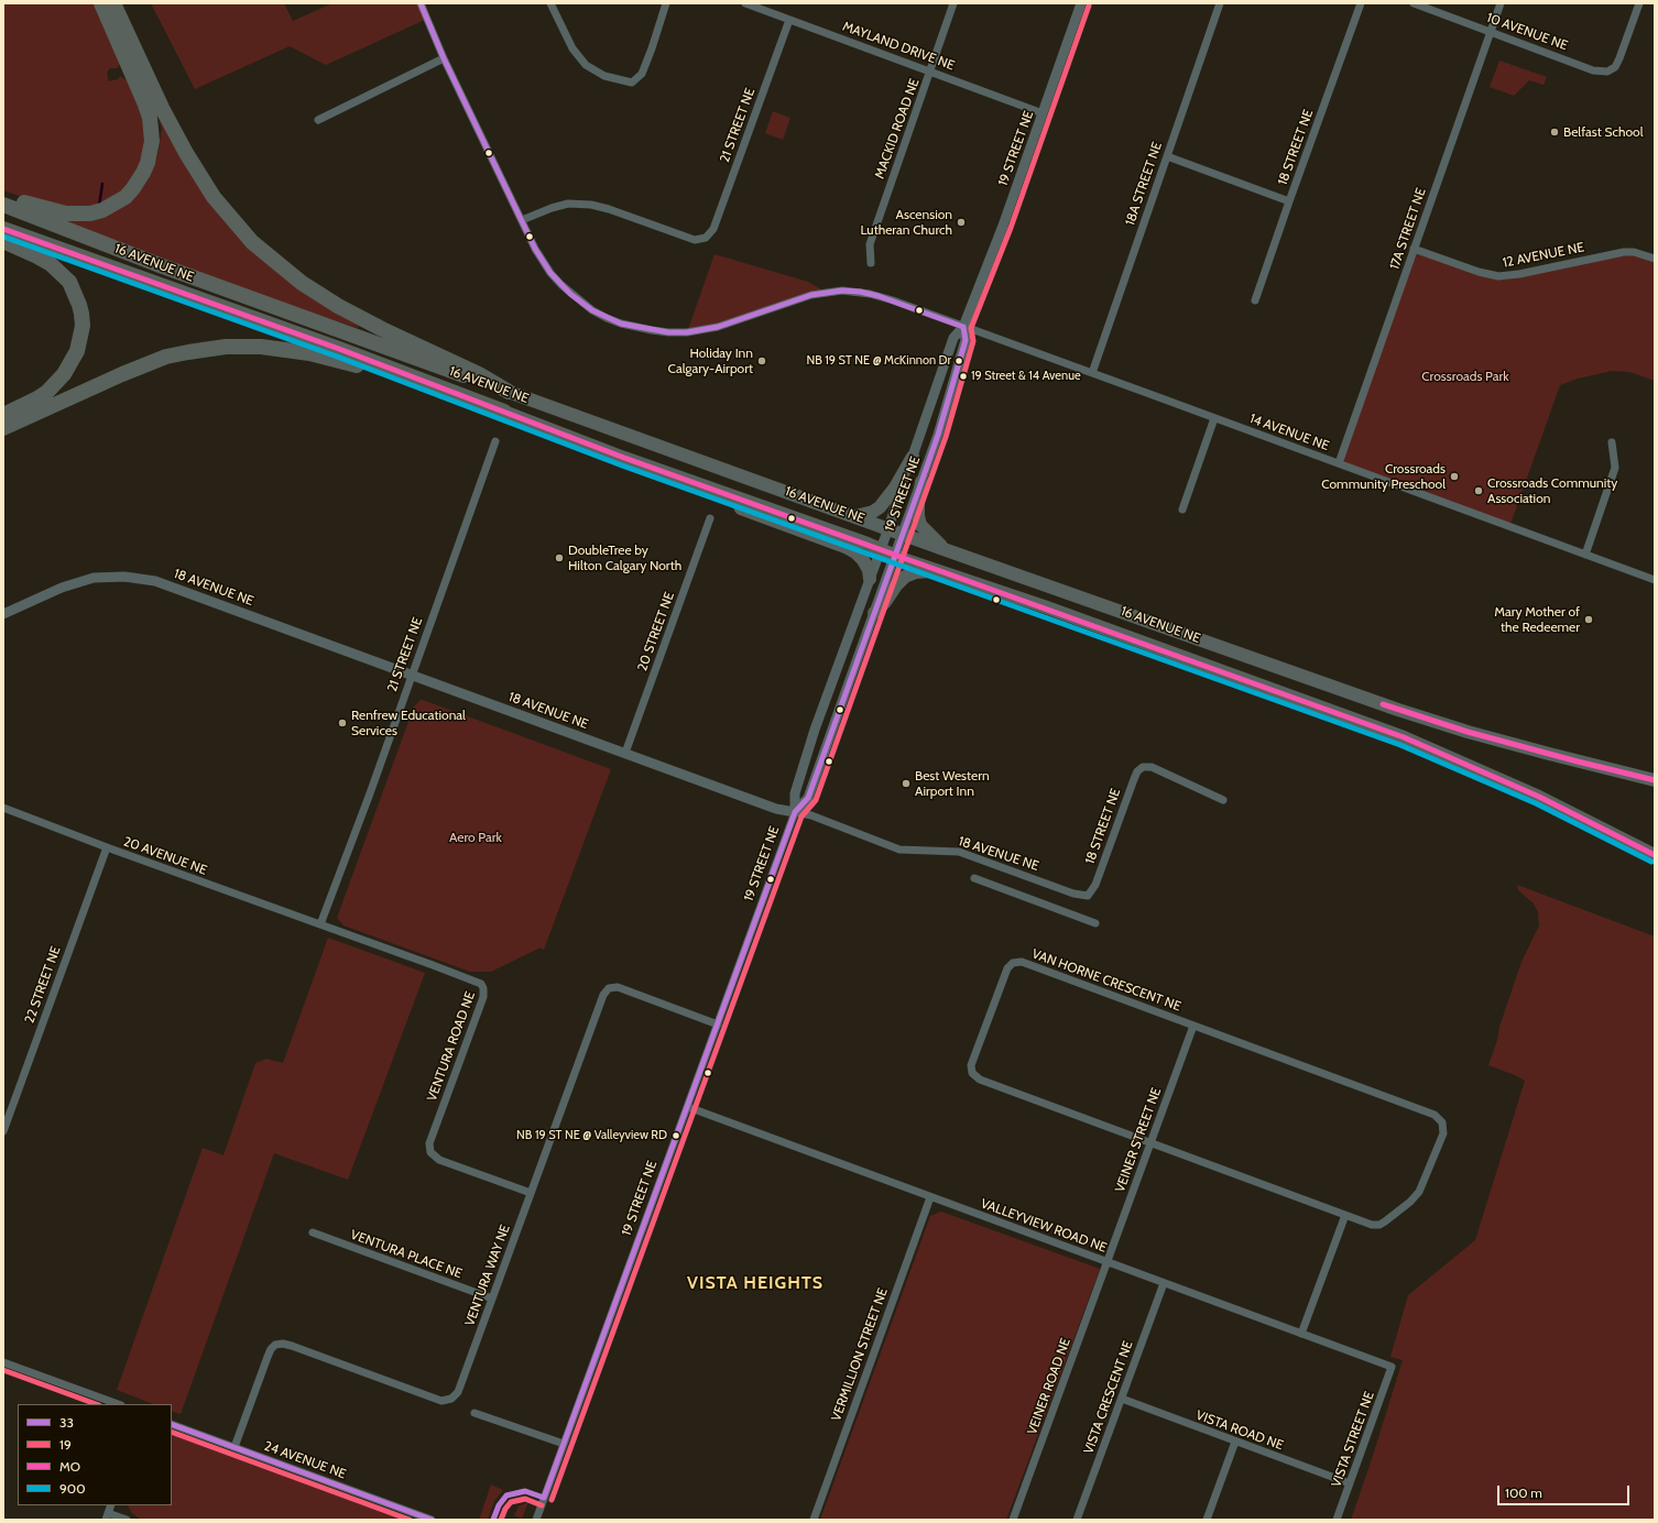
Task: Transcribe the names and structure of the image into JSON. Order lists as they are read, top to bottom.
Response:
{
  "streets": {
    "highway": ["16 AVENUE NE"],
    "street": [
      "10 AVENUE NE",
      "MAYLAND DRIVE NE",
      "21 STREET NE",
      "MACKID ROAD NE",
      "18 STREET NE",
      "19 STREET NE",
      "18A STREET NE",
      "17A STREET NE",
      "12 AVENUE NE",
      "14 AVENUE NE",
      "18 AVENUE NE",
      "20 STREET NE",
      "20 AVENUE NE",
      "VAN HORNE CRESCENT NE",
      "22 STREET NE",
      "VENTURA ROAD NE",
      "VEINER STREET NE",
      "VALLEYVIEW ROAD NE",
      "VENTURA PLACE NE",
      "VENTURA WAY NE",
      "VERMILLION STREET NE",
      "VEINER ROAD NE",
      "VISTA CRESCENT NE",
      "VISTA ROAD NE",
      "VISTA STREET NE",
      "24 AVENUE NE"
    ]
  },
  "crossings": [
    ["10 AVENUE NE", "17A STREET NE"],
    ["MAYLAND DRIVE NE", "21 STREET NE"],
    ["MAYLAND DRIVE NE", "MACKID ROAD NE"],
    ["MAYLAND DRIVE NE", "19 STREET NE"],
    ["21 STREET NE", "14 AVENUE NE"],
    ["21 STREET NE", "18 AVENUE NE"],
    ["21 STREET NE", "20 AVENUE NE"],
    ["21 STREET NE", "VENTURA ROAD NE"],
    ["18 STREET NE", "18 AVENUE NE"],
    ["19 STREET NE", "16 AVENUE NE"],
    ["19 STREET NE", "14 AVENUE NE"],
    ["19 STREET NE", "18 AVENUE NE"],
    ["19 STREET NE", "VALLEYVIEW ROAD NE"],
    ["19 STREET NE", "VENTURA WAY NE"],
    ["18A STREET NE", "14 AVENUE NE"],
    ["17A STREET NE", "12 AVENUE NE"],
    ["17A STREET NE", "14 AVENUE NE"],
    ["18 AVENUE NE", "20 STREET NE"],
    ["20 AVENUE NE", "22 STREET NE"],
    ["20 AVENUE NE", "VENTURA ROAD NE"],
    ["VAN HORNE CRESCENT NE", "VEINER STREET NE"],
    ["VENTURA ROAD NE", "VENTURA WAY NE"],
    ["VEINER STREET NE", "VALLEYVIEW ROAD NE"],
    ["VEINER STREET NE", "VEINER ROAD NE"],
    ["VALLEYVIEW ROAD NE", "VERMILLION STREET NE"],
    ["VALLEYVIEW ROAD NE", "VEINER ROAD NE"],
    ["VALLEYVIEW ROAD NE", "VISTA CRESCENT NE"],
    ["VALLEYVIEW ROAD NE", "VISTA STREET NE"],
    ["VENTURA PLACE NE", "VENTURA WAY NE"],
    ["VENTURA WAY NE", "24 AVENUE NE"],
    ["VISTA CRESCENT NE", "VISTA ROAD NE"],
    ["VISTA ROAD NE", "VISTA STREET NE"]
  ],
  "districts": ["VISTA HEIGHTS"],
  "parks": ["Crossroads Park", "Aero Park"],
  "places": [
    "Belfast School",
    "Ascension Lutheran Church",
    "Holiday Inn Calgary-Airport",
    "NB 19 ST NE @ McKinnon Dr",
    "19 Street & 14 Avenue",
    "Crossroads Community Preschool",
    "Crossroads Community Association",
    "DoubleTree by Hilton Calgary North",
    "Mary Mother of the Redeemer",
    "Renfrew Educational Services",
    "Best Western Airport Inn",
    "NB 19 ST NE @ Valleyview RD"
  ],
  "lines": [
    "transit line 33",
    "transit line 19",
    "transit line MO",
    "transit line 900"
  ],
  "legend": [
    "33",
    "19",
    "MO",
    "900"
  ],
  "scale_bar": "100 m"
}
